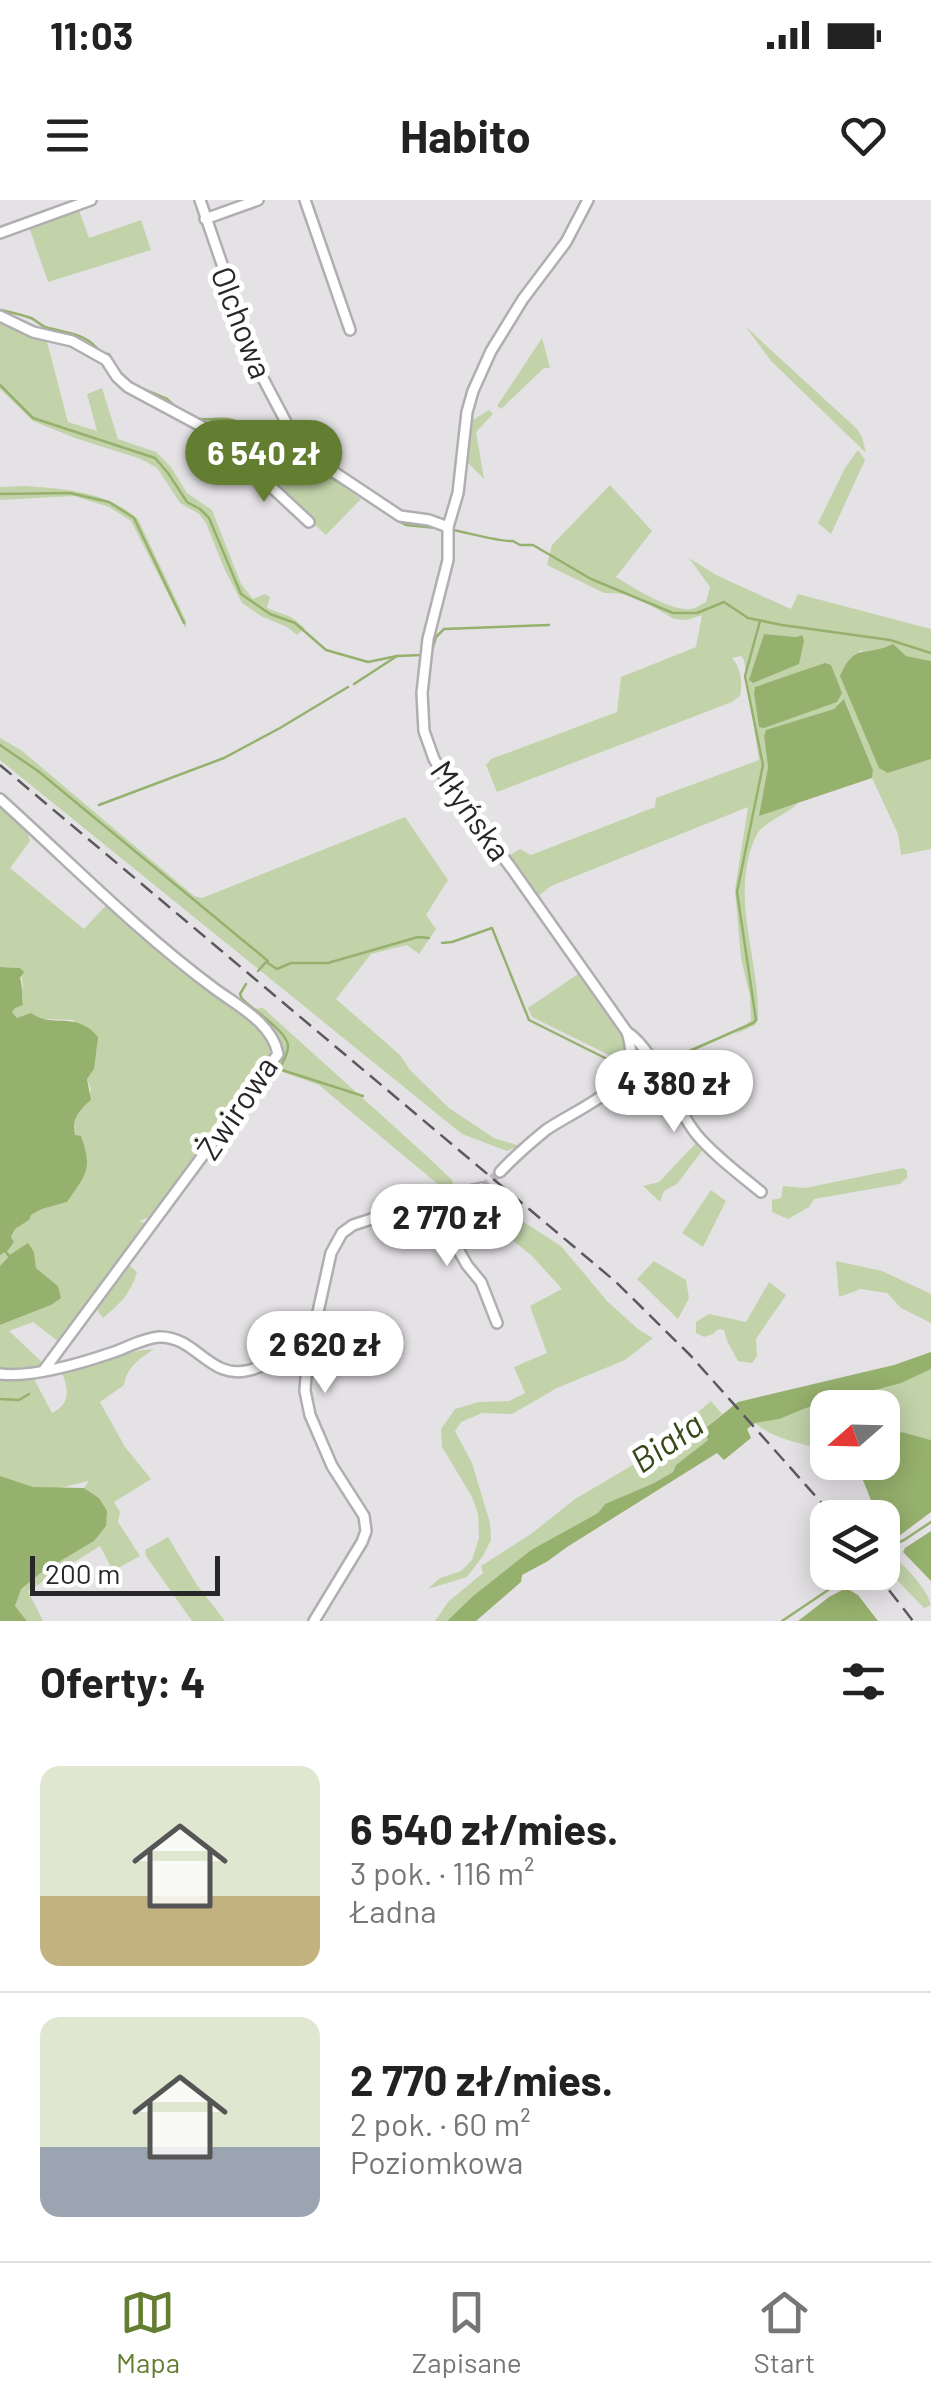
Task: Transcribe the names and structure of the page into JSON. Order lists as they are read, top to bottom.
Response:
{
  "streets": {
    "street": ["Olchowa", "Młyńska", "Żwirowa"]
  },
  "crossings": [
    ["Olchowa", "Młyńska"]
  ],
  "water": ["Biała"],
  "scale_bar": "200 m",
  "north": "left",
  "page": {
    "status": "11:03",
    "header": "Habito",
    "price": [
      "6 540 zł",
      "4 380 zł",
      "2 770 zł",
      "2 620 zł"
    ],
    "scale": "200 m",
    "heading": "Oferty: 4",
    "list": [
      {
        "name": "6 540 zł/mies.",
        "note": "3 pok. · 116 m² · Ładna"
      },
      {
        "name": "2 770 zł/mies.",
        "note": "2 pok. · 60 m² · Poziomkowa"
      }
    ],
    "tabs": ["Mapa", "Zapisane", "Start"]
  }
}
